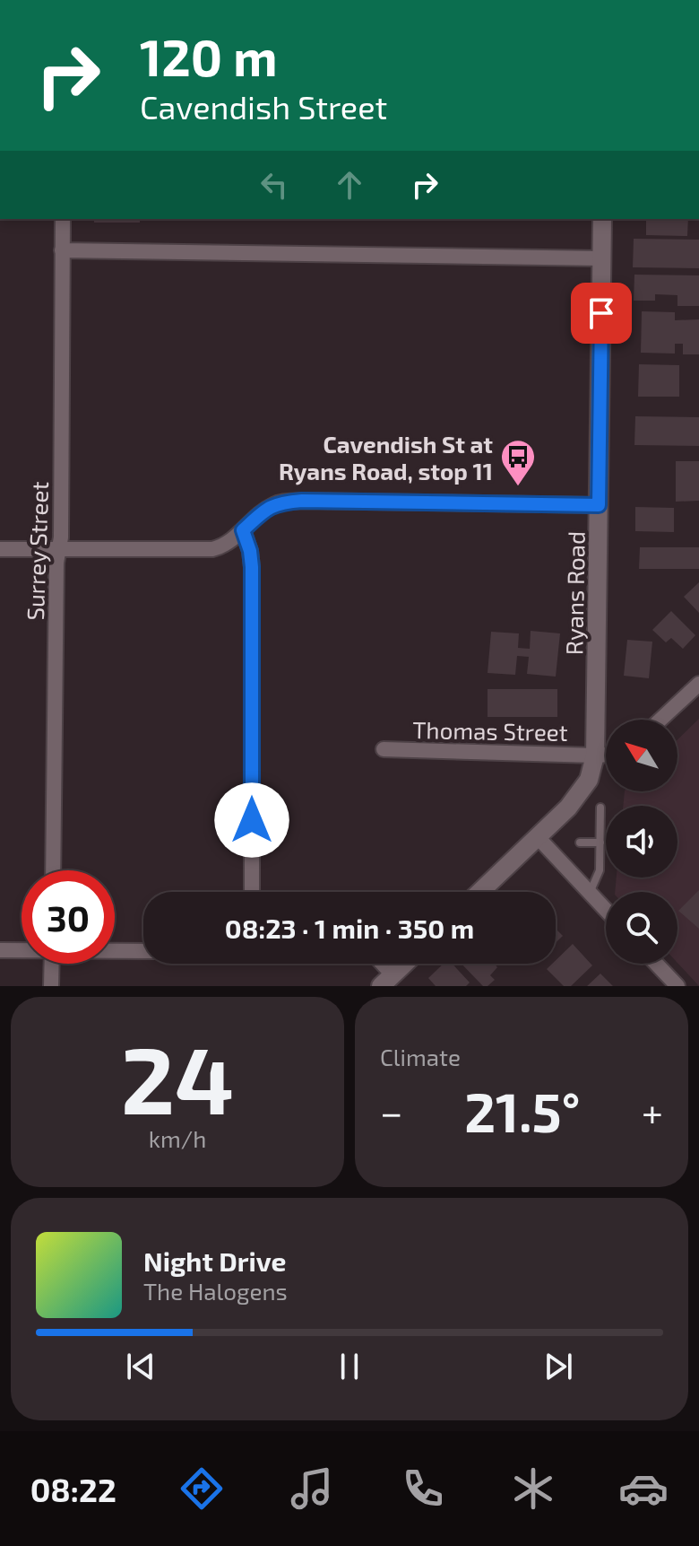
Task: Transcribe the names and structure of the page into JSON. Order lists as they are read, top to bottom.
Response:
{
  "streets": {
    "street": ["Surrey Street", "Ryans Road", "Thomas Street"]
  },
  "crossings": [
    ["Ryans Road", "Thomas Street"]
  ],
  "places": {
    "bus stop": ["Cavendish St at Ryans Road, stop 11"]
  },
  "north": "top left",
  "page": {
    "turn": ["120 m", "Cavendish Street"],
    "limit": "30",
    "trip": "08:23 · 1 min · 350 m",
    "tile": [
      ["24", "km/h"],
      "Climate"
    ],
    "heat": ["−", "21.5°", "+"],
    "song": ["Night Drive", "The Halogens"],
    "tabs": "08:22"
  }
}
